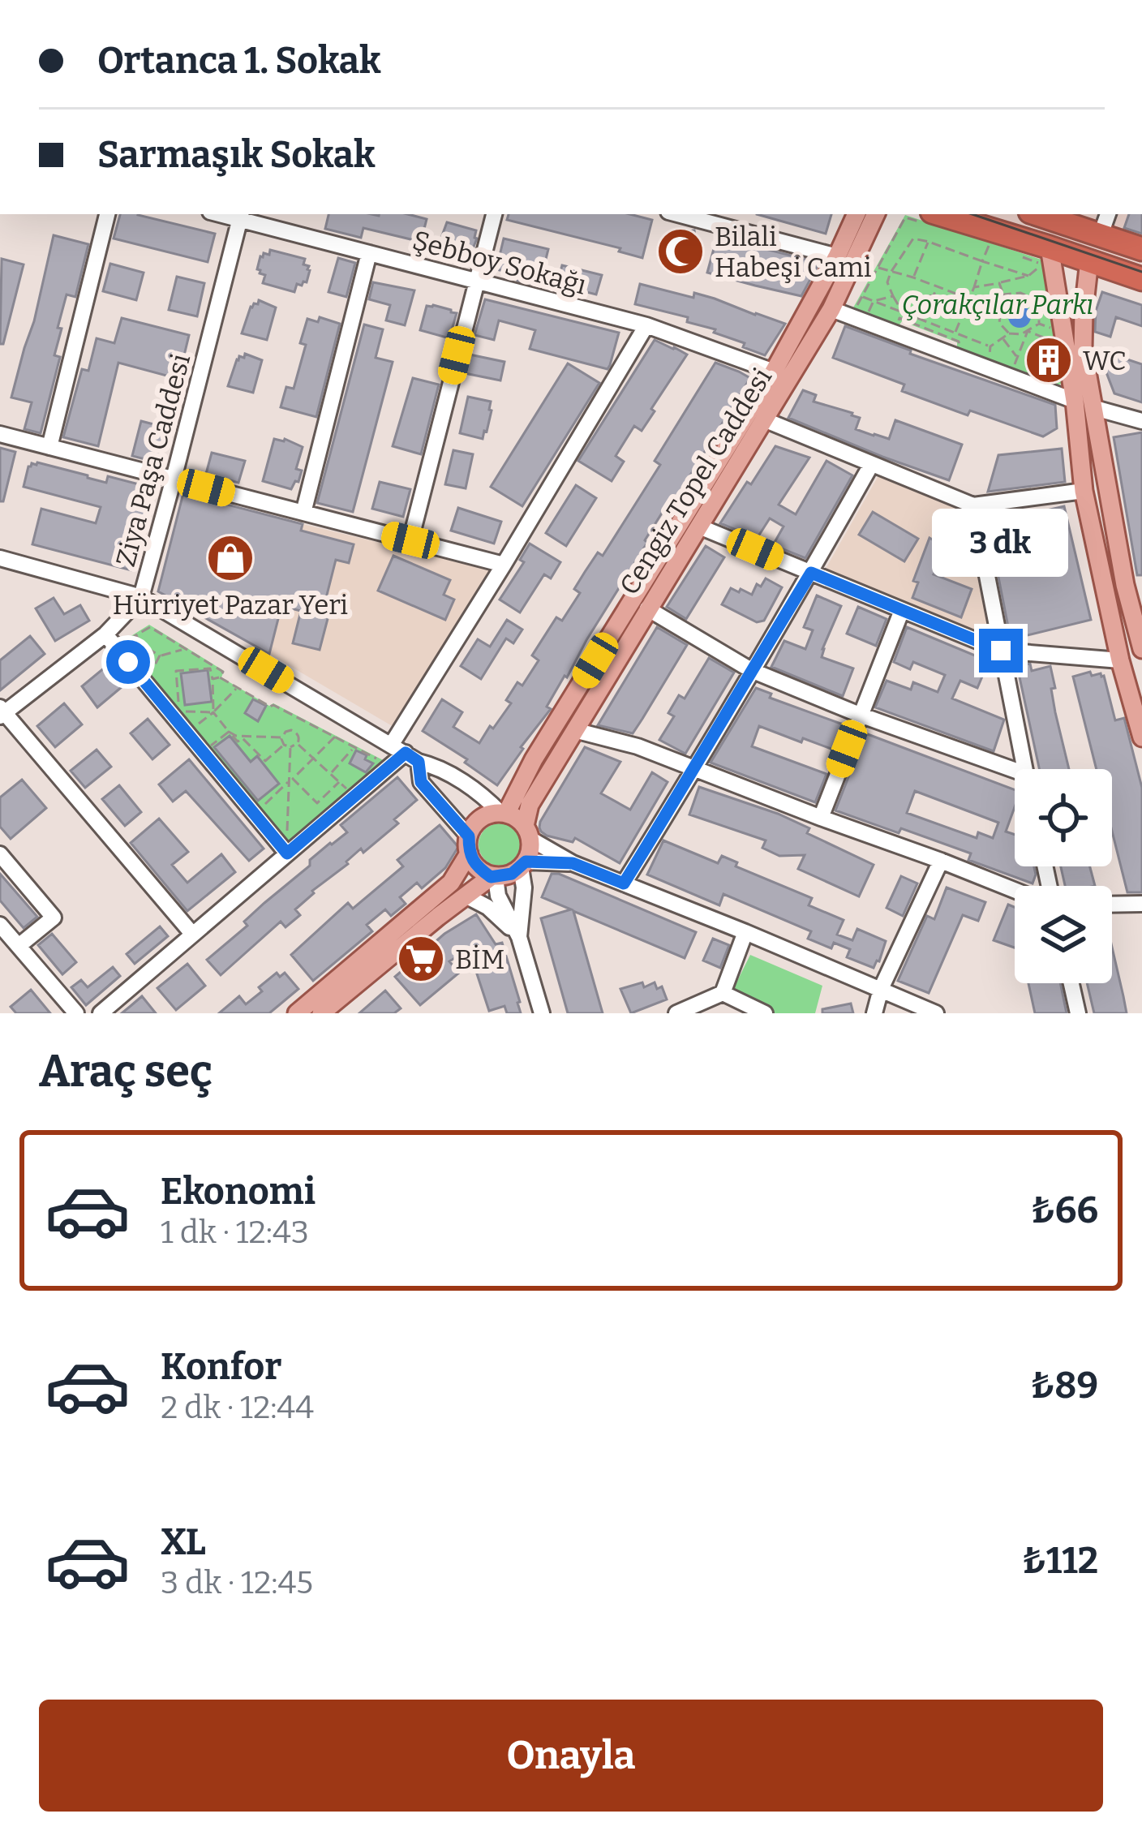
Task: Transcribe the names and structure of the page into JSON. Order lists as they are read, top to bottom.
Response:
{
  "streets": {
    "main road": ["Cengiz Topel Caddesi"],
    "street": ["Şebboy Sokağı", "Ziya Paşa Caddesi"]
  },
  "crossings": [
    ["Şebboy Sokağı", "Ziya Paşa Caddesi"],
    ["Şebboy Sokağı", "Cengiz Topel Caddesi"]
  ],
  "parks": ["Çorakçılar Parkı"],
  "places": {
    "mosque": ["Bilali Habeşi Cami"],
    "building": ["WC"],
    "shop": ["Hürriyet Pazar Yeri"],
    "supermarket": ["BİM"]
  },
  "page": {
    "banner": ["Ortanca 1. Sokak", "Sarmaşık Sokak"],
    "bubble": "3 dk",
    "heading": "Araç seç",
    "list": [
      {
        "name": "Ekonomi",
        "note": "1 dk · 12:43",
        "value": "₺66"
      },
      {
        "name": "Konfor",
        "note": "2 dk · 12:44",
        "value": "₺89"
      },
      {
        "name": "XL",
        "note": "3 dk · 12:45",
        "value": "₺112"
      }
    ],
    "buttons": "Onayla"
  }
}
